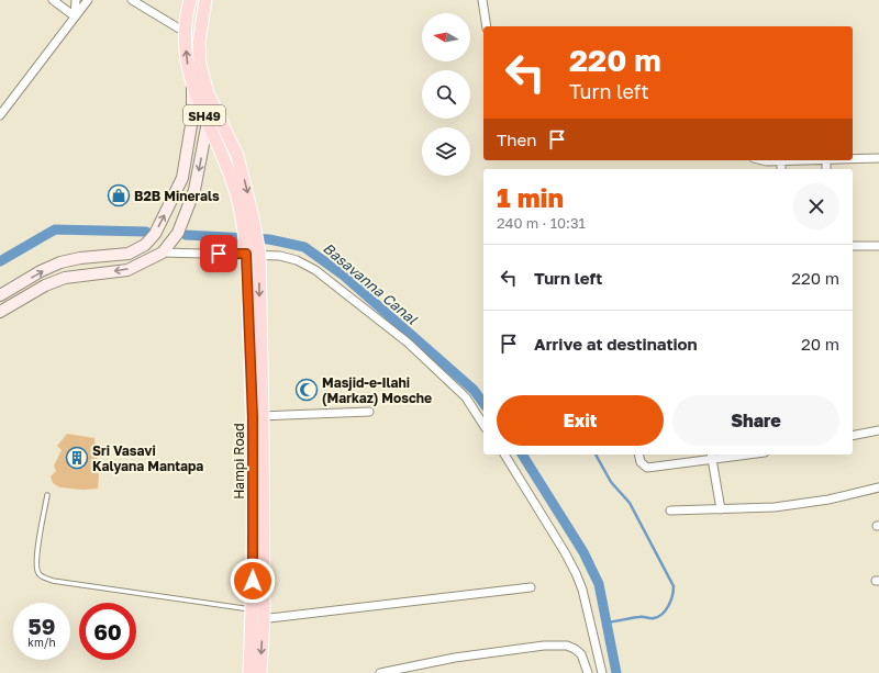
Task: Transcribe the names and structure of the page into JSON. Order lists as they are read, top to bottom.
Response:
{
  "streets": {
    "main road": ["SH49", "Hampi Road"]
  },
  "crossings": [
    ["SH49", "Hampi Road"]
  ],
  "water": ["Basavanna Canal"],
  "places": {
    "shop": ["B2B Minerals"],
    "mosque": ["Masjid-e-Ilahi (Markaz) Mosche"],
    "building": ["Sri Vasavi Kalyana Mantapa"]
  },
  "north": "left",
  "page": {
    "turn": ["220 m", "Turn left"],
    "then": "Then",
    "heading": ["1 min", "240 m · 10:31"],
    "list": [
      {
        "name": "Turn left",
        "value": "220 m"
      },
      {
        "name": "Arrive at destination",
        "value": "20 m"
      }
    ],
    "buttons": ["Exit", "Share"],
    "speed": "59 km/h",
    "limit": "60"
  }
}
